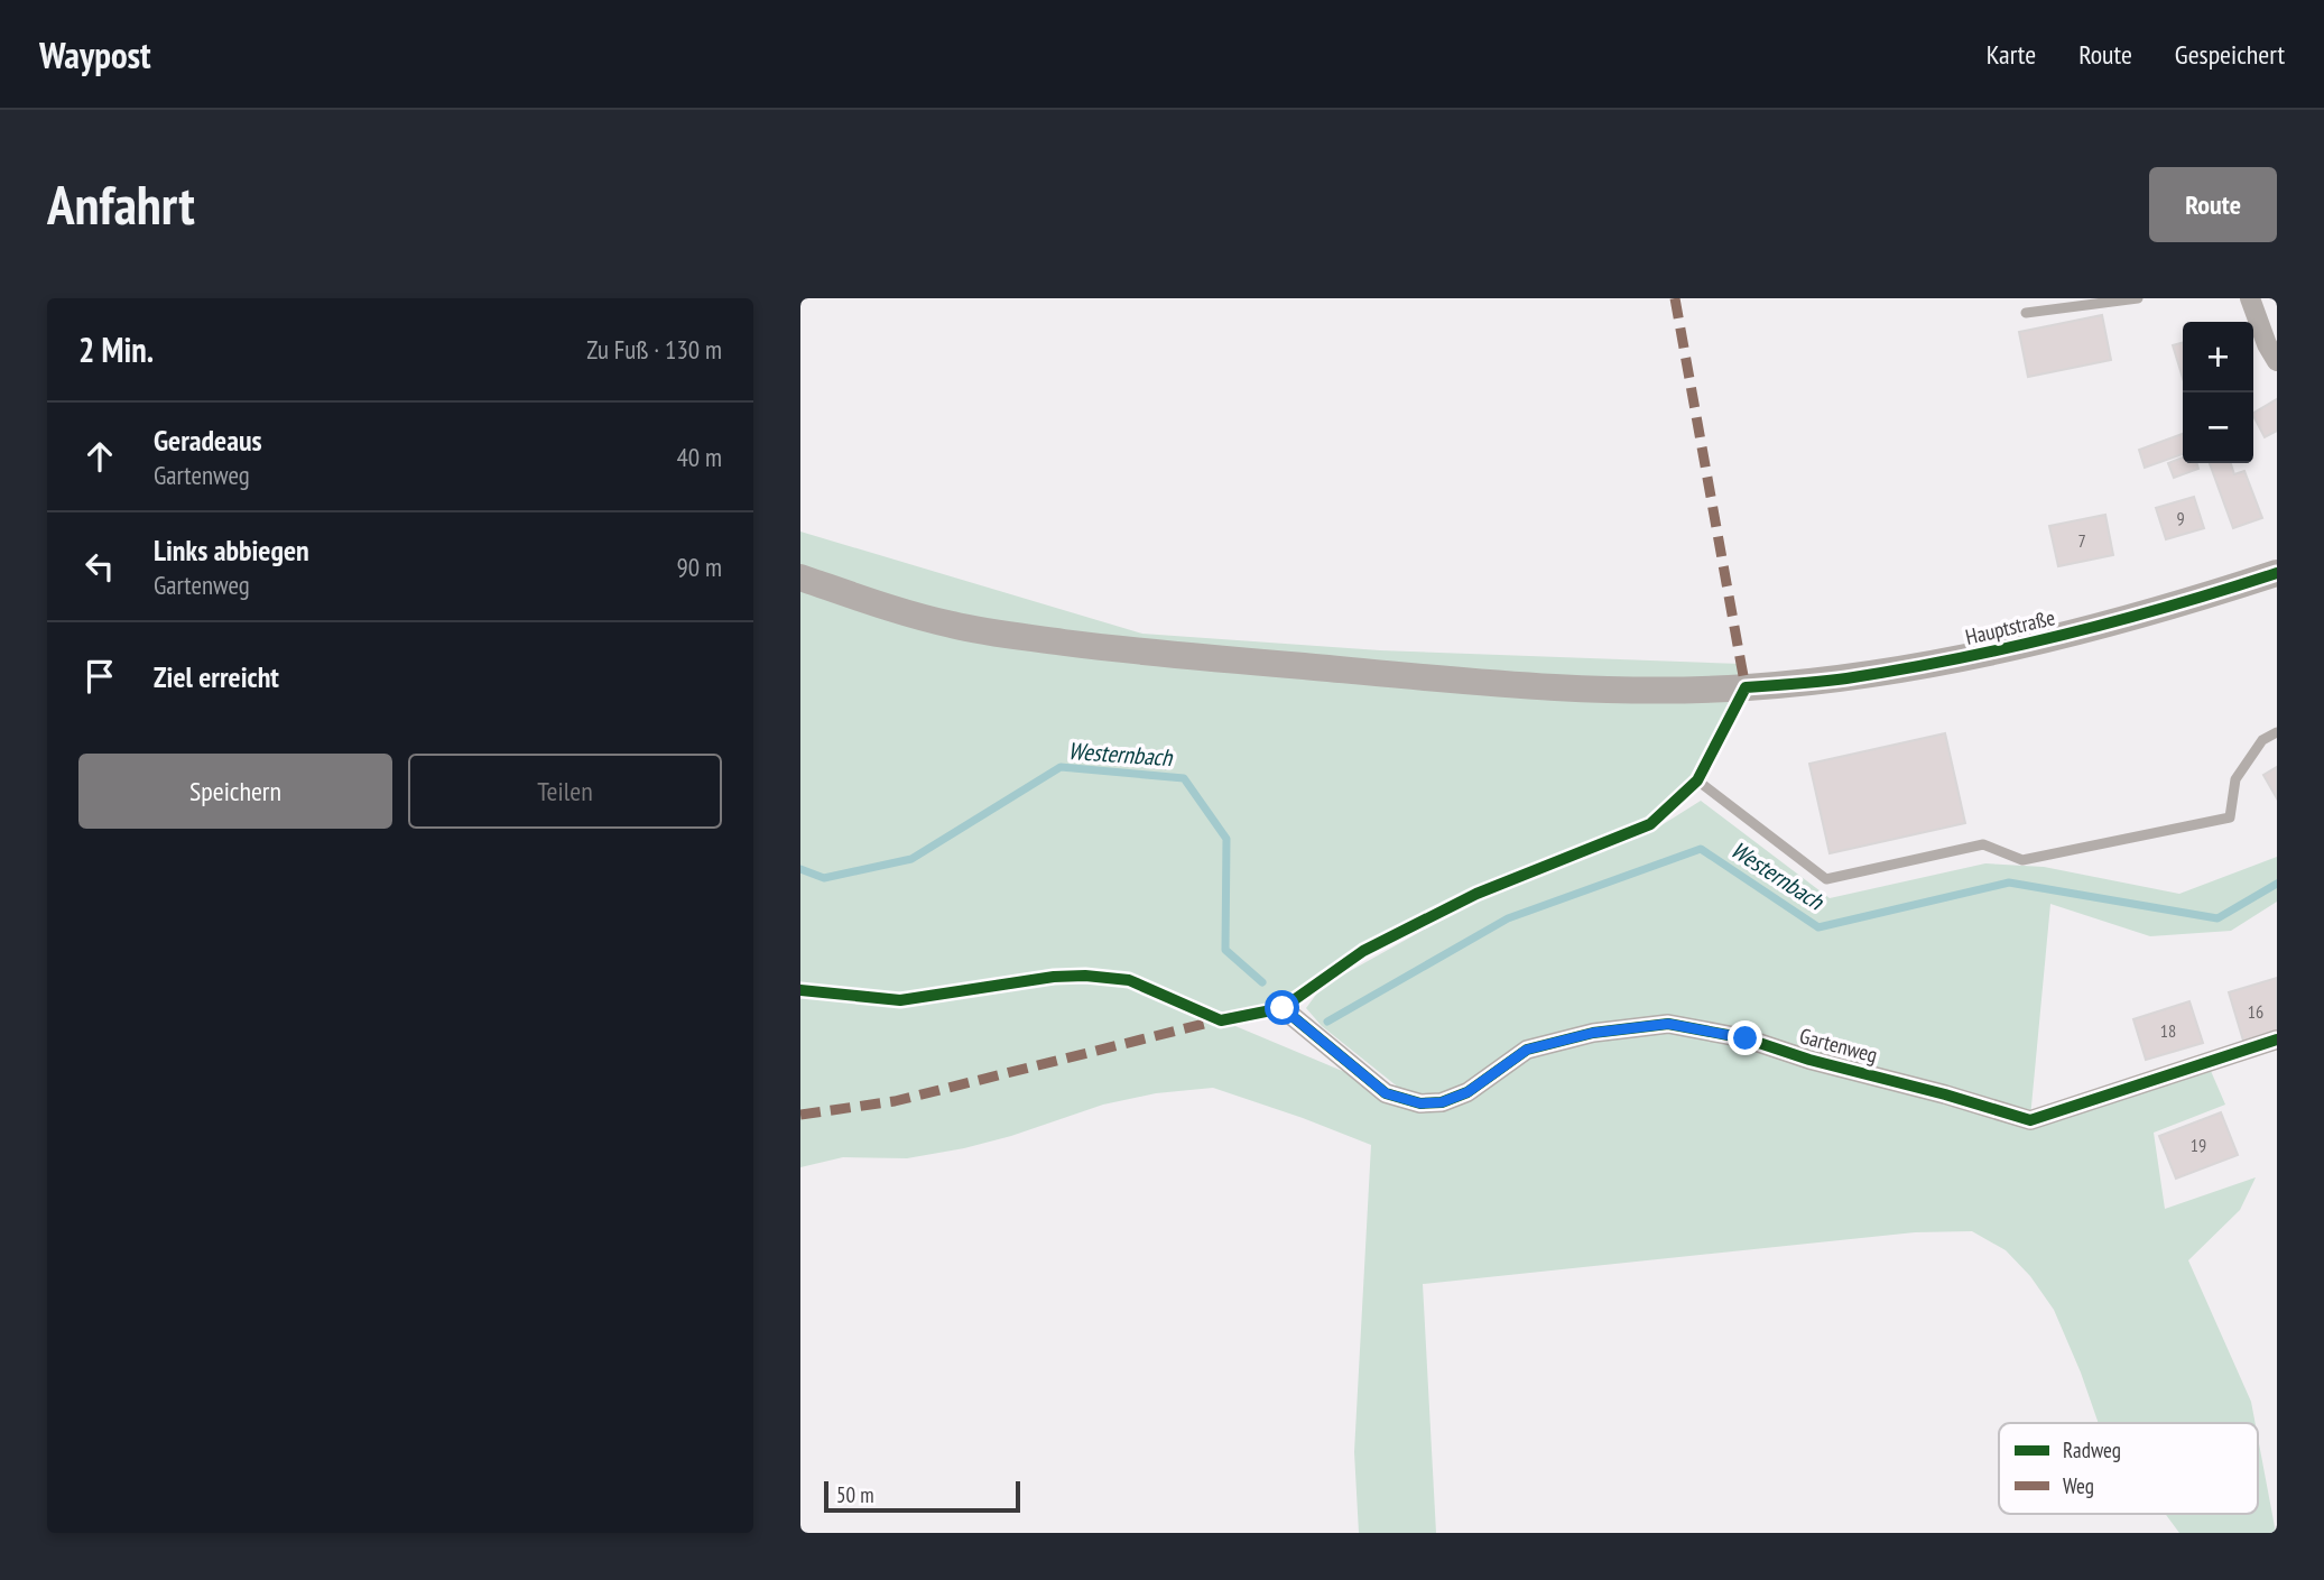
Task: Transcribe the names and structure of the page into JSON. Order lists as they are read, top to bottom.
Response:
{
  "streets": {
    "street": ["Hauptstraße", "Gartenweg"]
  },
  "water": ["Westernbach"],
  "house_numbers": [
    "9",
    "7",
    "16",
    "18",
    "19"
  ],
  "legend": ["Radweg", "Weg"],
  "scale_bar": "50 m",
  "page": {
    "header": "Waypost",
    "nav": ["Karte", "Route", "Gespeichert"],
    "buttons": [
      "Route",
      ["Speichern", "Teilen"]
    ],
    "title": "Anfahrt",
    "heading": ["2 Min.", "Zu Fuß · 130 m"],
    "map_buttons": ["+", "−"],
    "list": [
      ["Geradeaus", "Gartenweg", "40 m"],
      ["Links abbiegen", "Gartenweg", "90 m"],
      "Ziel erreicht"
    ],
    "scale": "50 m"
  }
}
